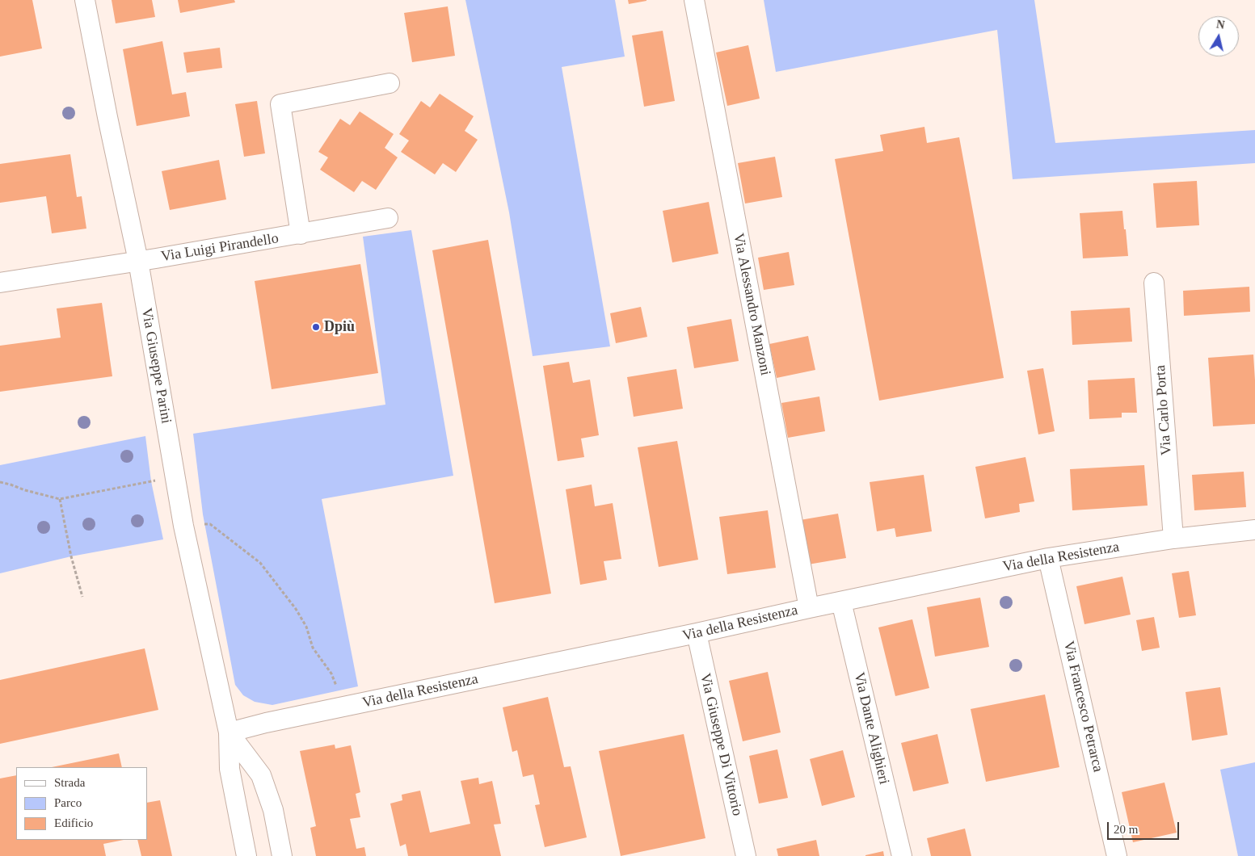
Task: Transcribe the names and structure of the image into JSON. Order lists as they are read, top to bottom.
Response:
{
  "streets": {
    "street": [
      "Via Luigi Pirandello",
      "Via Alessandro Manzoni",
      "Via Giuseppe Parini",
      "Via Carlo Porta",
      "Via della Resistenza",
      "Via Francesco Petrarca",
      "Via Dante Alighieri",
      "Via Giuseppe Di Vittorio"
    ]
  },
  "crossings": [
    ["Via Luigi Pirandello", "Via Giuseppe Parini"],
    ["Via Alessandro Manzoni", "Via della Resistenza"],
    ["Via Giuseppe Parini", "Via della Resistenza"],
    ["Via Carlo Porta", "Via della Resistenza"],
    ["Via della Resistenza", "Via Francesco Petrarca"],
    ["Via della Resistenza", "Via Dante Alighieri"],
    ["Via della Resistenza", "Via Giuseppe Di Vittorio"]
  ],
  "places": ["Dpiù"],
  "legend": ["Strada", "Parco", "Edificio"],
  "scale_bar": "20 m",
  "north": "top"
}
